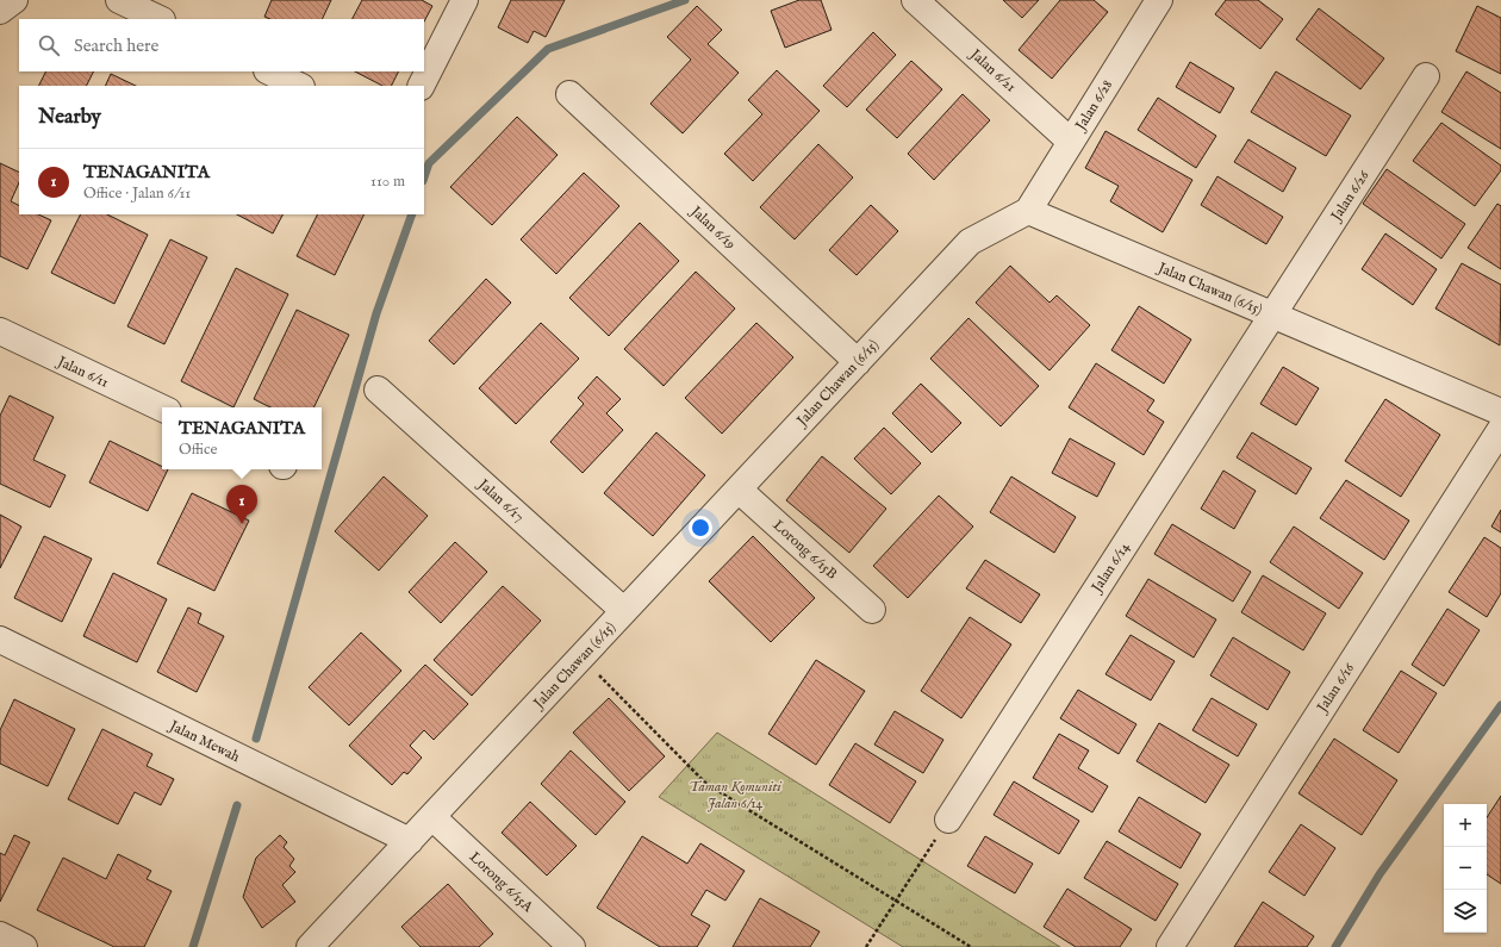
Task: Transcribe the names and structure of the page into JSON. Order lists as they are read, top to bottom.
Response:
{
  "streets": {
    "street": [
      "Jalan 6/21",
      "Jalan 6/28",
      "Jalan 6/26",
      "Jalan 6/19",
      "Jalan Chawan (6/15)",
      "Jalan 6/11",
      "Jalan 6/17",
      "Lorong 6/15B",
      "Jalan 6/14",
      "Jalan 6/16",
      "Jalan Mewah",
      "Lorong 6/15A"
    ]
  },
  "crossings": [
    ["Jalan 6/21", "Jalan 6/28"],
    ["Jalan 6/28", "Jalan Chawan (6/15)"],
    ["Jalan 6/26", "Jalan Chawan (6/15)"],
    ["Jalan 6/26", "Jalan 6/14"],
    ["Jalan 6/19", "Jalan Chawan (6/15)"],
    ["Jalan Chawan (6/15)", "Jalan 6/17"],
    ["Jalan Chawan (6/15)", "Lorong 6/15B"],
    ["Jalan Chawan (6/15)", "Jalan 6/14"],
    ["Jalan Chawan (6/15)", "Jalan Mewah"],
    ["Jalan Chawan (6/15)", "Lorong 6/15A"]
  ],
  "parks": ["Taman Komuniti Jalan 6/14"],
  "page": {
    "search": "Search here",
    "heading": "Nearby",
    "list": [
      {
        "mark": "1",
        "name": "TENAGANITA",
        "note": "Office · Jalan 6/11",
        "value": "110 m"
      }
    ],
    "popup": ["TENAGANITA", "Office"],
    "pins": "1",
    "map_buttons": ["+", "−"]
  }
}
